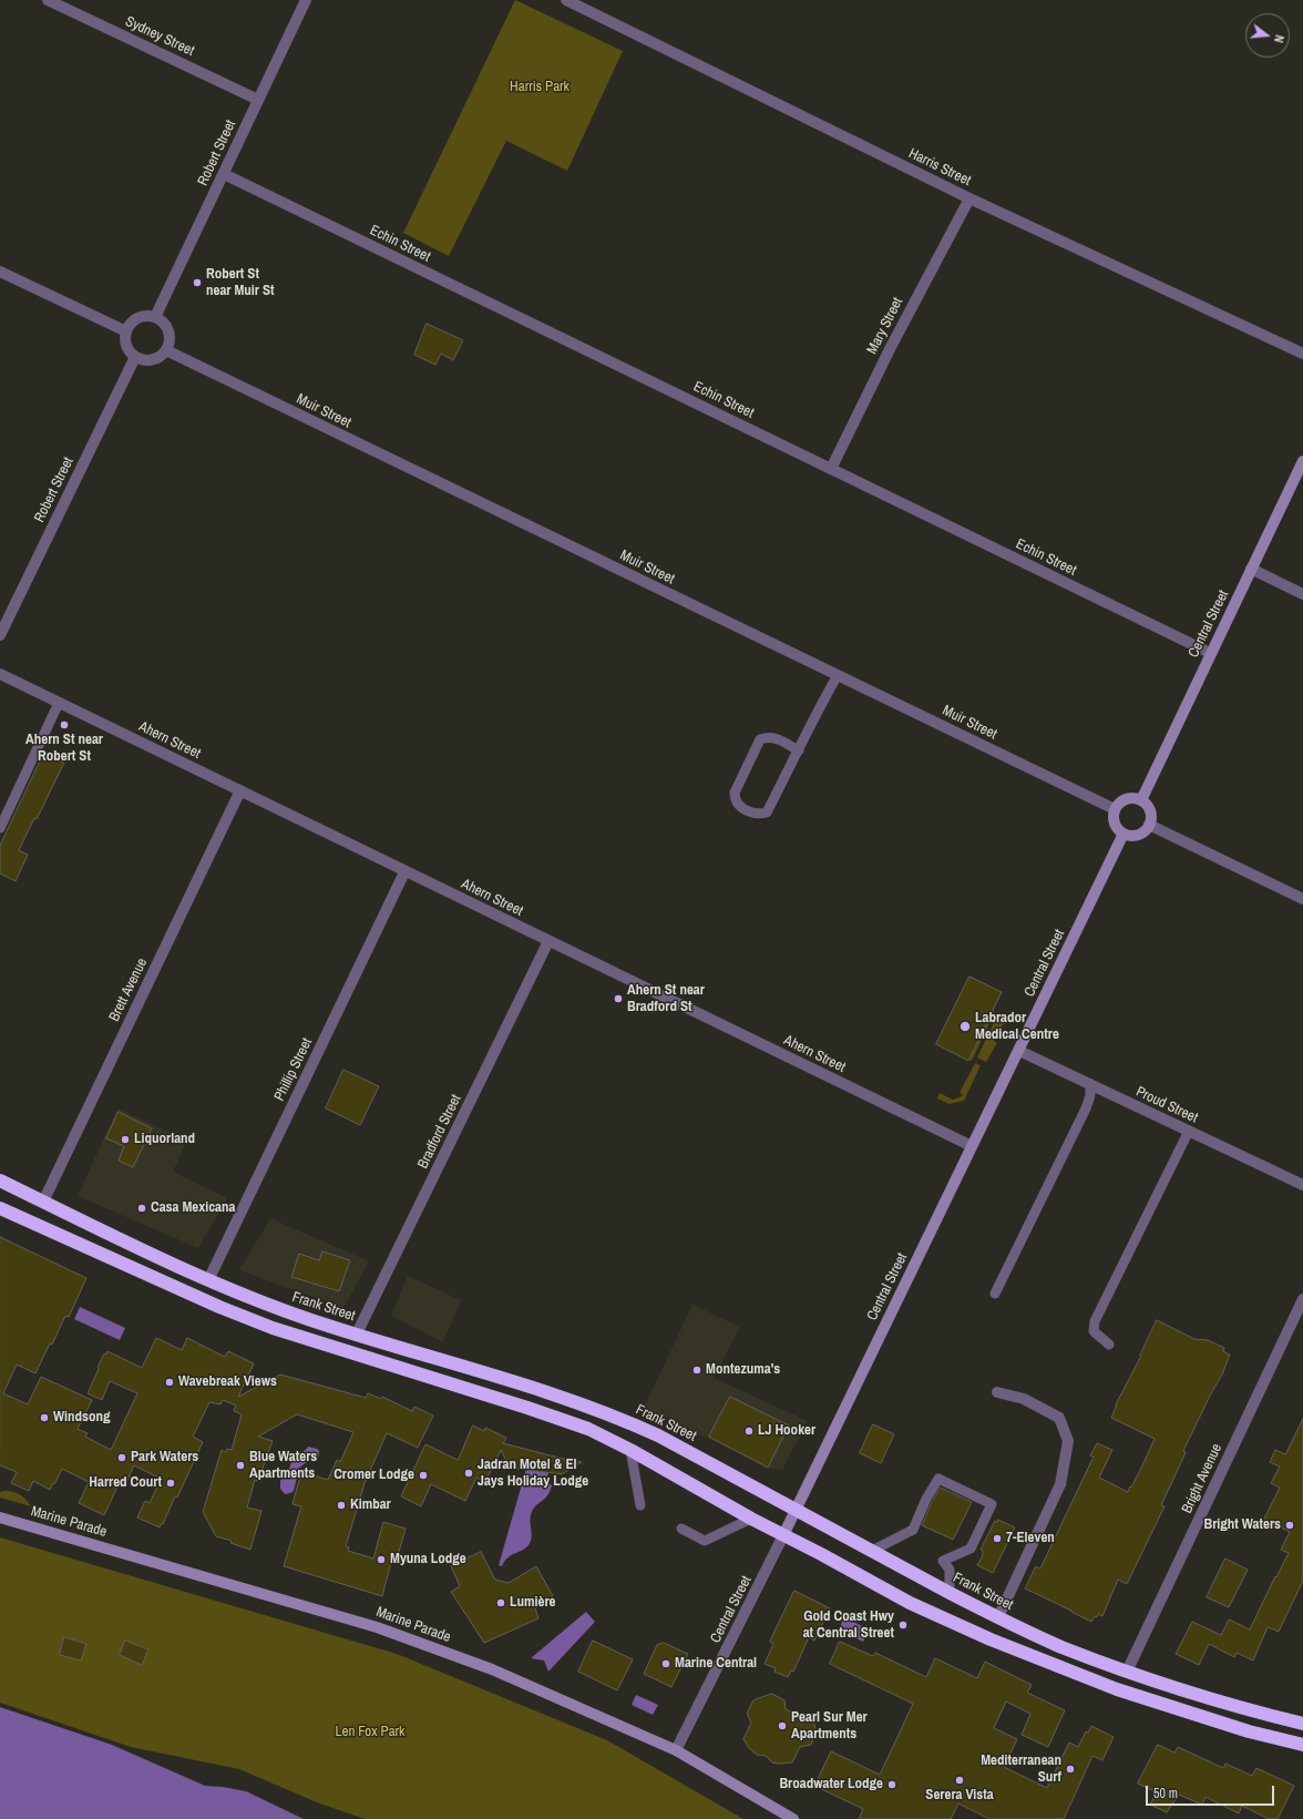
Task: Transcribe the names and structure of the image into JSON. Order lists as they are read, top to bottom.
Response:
{
  "streets": {
    "highway": ["Frank Street"],
    "main road": ["Central Street", "Marine Parade"],
    "street": [
      "Sydney Street",
      "Robert Street",
      "Harris Street",
      "Echin Street",
      "Mary Street",
      "Muir Street",
      "Ahern Street",
      "Brett Avenue",
      "Phillip Street",
      "Proud Street",
      "Bradford Street",
      "Bright Avenue"
    ]
  },
  "crossings": [
    ["Sydney Street", "Robert Street"],
    ["Robert Street", "Echin Street"],
    ["Robert Street", "Muir Street"],
    ["Harris Street", "Mary Street"],
    ["Echin Street", "Mary Street"],
    ["Echin Street", "Central Street"],
    ["Muir Street", "Central Street"],
    ["Central Street", "Ahern Street"],
    ["Central Street", "Proud Street"],
    ["Central Street", "Frank Street"],
    ["Central Street", "Marine Parade"],
    ["Ahern Street", "Brett Avenue"],
    ["Ahern Street", "Phillip Street"],
    ["Ahern Street", "Bradford Street"],
    ["Brett Avenue", "Frank Street"],
    ["Phillip Street", "Frank Street"],
    ["Bradford Street", "Frank Street"],
    ["Frank Street", "Bright Avenue"]
  ],
  "parks": ["Harris Park", "Len Fox Park"],
  "places": [
    "Robert St near Muir St",
    "Ahern St near Robert St",
    "Ahern St near Bradford St",
    "Labrador Medical Centre",
    "Liquorland",
    "Casa Mexicana",
    "Montezuma's",
    "Wavebreak Views",
    "Windsong",
    "LJ Hooker",
    "Park Waters",
    "Blue Waters Apartments",
    "Jadran Motel & El Jays Holiday Lodge",
    "Cromer Lodge",
    "Harred Court",
    "Kimbar",
    "Bright Waters",
    "7-Eleven",
    "Myuna Lodge",
    "Lumière",
    "Gold Coast Hwy at Central Street",
    "Marine Central",
    "Pearl Sur Mer Apartments",
    "Mediterranean Surf",
    "Serera Vista",
    "Broadwater Lodge"
  ],
  "scale_bar": "50 m",
  "north": "right"
}
